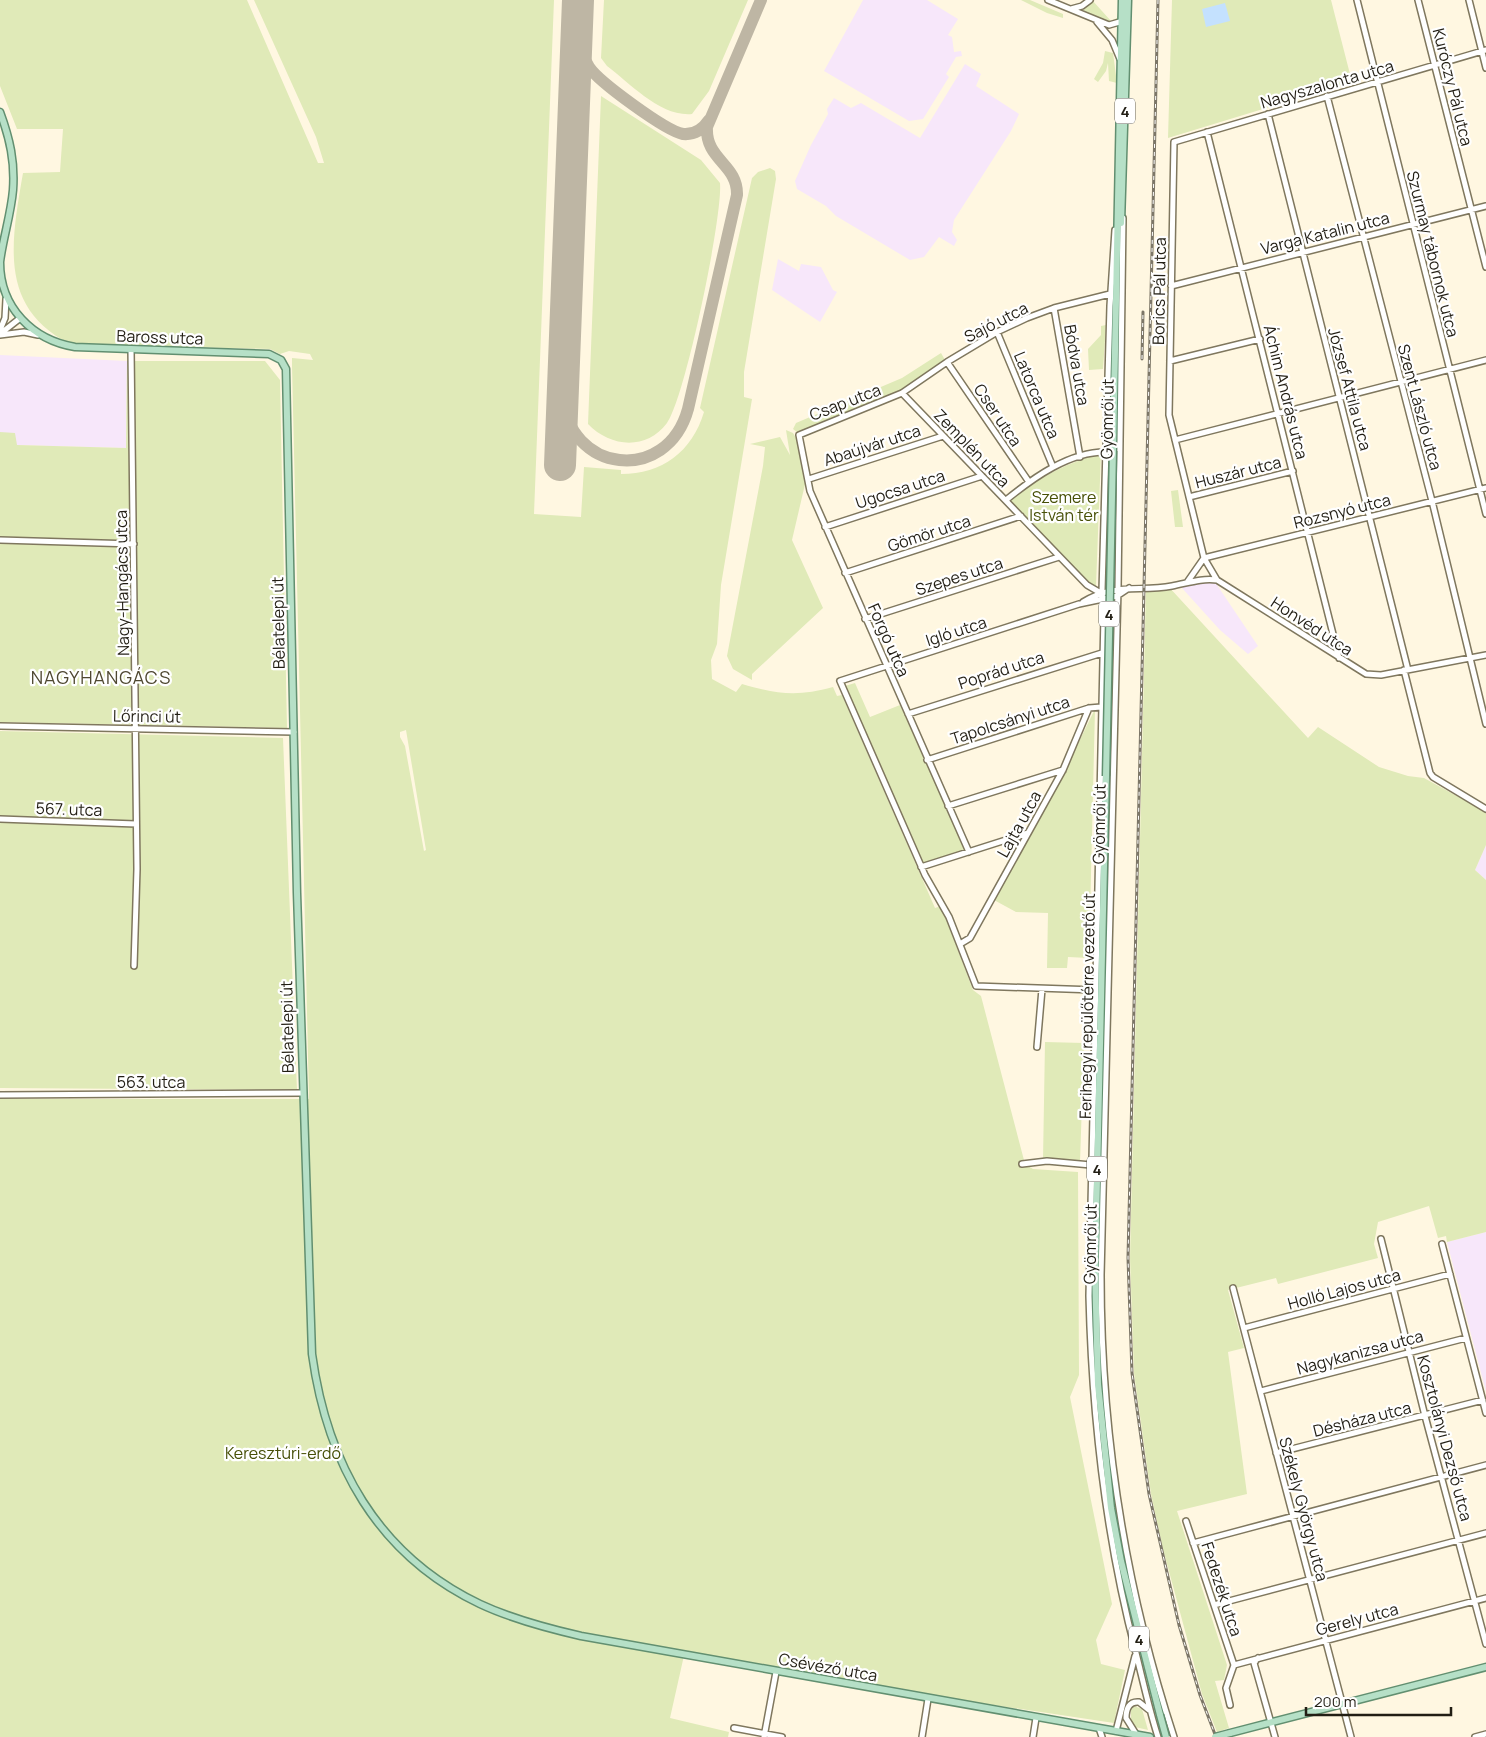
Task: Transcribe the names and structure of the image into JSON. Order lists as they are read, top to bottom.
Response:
{
  "streets": {
    "main road": [
      "4",
      "Baross utca",
      "Bélatelepi út",
      "Ferihegyi repülőtérre vezető út",
      "Csévéző utca"
    ],
    "street": [
      "Nagyszalonta utca",
      "Kuróczy Pál utca",
      "Varga Katalin utca",
      "Szurmay tábornok utca",
      "Borics Pál utca",
      "Sajó utca",
      "Bódva utca",
      "József Attila utca",
      "Áchim András utca",
      "Latorca utca",
      "Csap utca",
      "Szent László utca",
      "Cser utca",
      "Gyömrői út",
      "Abaújvár utca",
      "Zemplén utca",
      "Huszár utca",
      "Ugocsa utca",
      "Rozsnyó utca",
      "Gömör utca",
      "Szepes utca",
      "Nagy-Hangács utca",
      "Honvéd utca",
      "Igló utca",
      "Forgó utca",
      "Poprád utca",
      "Lőrinci út",
      "Tapolcsányi utca",
      "567. utca",
      "Lajta utca",
      "563. utca",
      "Holló Lajos utca",
      "Nagykanizsa utca",
      "Désháza utca",
      "Kosztolányi Dezső utca",
      "Székely György utca",
      "Fedezék utca",
      "Gerely utca"
    ]
  },
  "crossings": [
    ["Nagyszalonta utca", "Kuróczy Pál utca"],
    ["Nagyszalonta utca", "Szurmay tábornok utca"],
    ["Nagyszalonta utca", "Borics Pál utca"],
    ["Nagyszalonta utca", "József Attila utca"],
    ["Nagyszalonta utca", "Áchim András utca"],
    ["Nagyszalonta utca", "Szent László utca"],
    ["Kuróczy Pál utca", "Varga Katalin utca"],
    ["Varga Katalin utca", "Szurmay tábornok utca"],
    ["Varga Katalin utca", "Borics Pál utca"],
    ["Varga Katalin utca", "József Attila utca"],
    ["Varga Katalin utca", "Áchim András utca"],
    ["Varga Katalin utca", "Szent László utca"],
    ["Szurmay tábornok utca", "Rozsnyó utca"],
    ["Borics Pál utca", "Huszár utca"],
    ["Borics Pál utca", "Rozsnyó utca"],
    ["Sajó utca", "Bódva utca"],
    ["Sajó utca", "Latorca utca"],
    ["Sajó utca", "Csap utca"],
    ["Sajó utca", "Cser utca"],
    ["Sajó utca", "Gyömrői út"],
    ["Sajó utca", "Zemplén utca"],
    ["Baross utca", "Nagy-Hangács utca"],
    ["Baross utca", "Bélatelepi út"],
    ["József Attila utca", "Rozsnyó utca"],
    ["József Attila utca", "Honvéd utca"],
    ["Áchim András utca", "Huszár utca"],
    ["Áchim András utca", "Rozsnyó utca"],
    ["Áchim András utca", "Honvéd utca"],
    ["Csap utca", "Zemplén utca"],
    ["Csap utca", "Forgó utca"],
    ["Szent László utca", "Rozsnyó utca"],
    ["Szent László utca", "Honvéd utca"],
    ["Gyömrői út", "Zemplén utca"],
    ["Gyömrői út", "Igló utca"],
    ["Gyömrői út", "Poprád utca"],
    ["Gyömrői út", "Tapolcsányi utca"],
    ["Gyömrői út", "Ferihegyi repülőtérre vezető út"],
    ["Gyömrői út", "Csévéző utca"],
    ["Abaújvár utca", "Zemplén utca"],
    ["Abaújvár utca", "Forgó utca"],
    ["Zemplén utca", "Ugocsa utca"],
    ["Zemplén utca", "Gömör utca"],
    ["Zemplén utca", "Szepes utca"],
    ["Zemplén utca", "Igló utca"],
    ["Ugocsa utca", "Forgó utca"],
    ["Gömör utca", "Forgó utca"],
    ["Szepes utca", "Forgó utca"],
    ["Nagy-Hangács utca", "Lőrinci út"],
    ["Nagy-Hangács utca", "567. utca"],
    ["Bélatelepi út", "Lőrinci út"],
    ["Bélatelepi út", "563. utca"],
    ["Bélatelepi út", "Csévéző utca"],
    ["Igló utca", "Forgó utca"],
    ["Forgó utca", "Poprád utca"],
    ["Forgó utca", "Tapolcsányi utca"],
    ["Tapolcsányi utca", "Lajta utca"],
    ["Holló Lajos utca", "Kosztolányi Dezső utca"],
    ["Holló Lajos utca", "Székely György utca"],
    ["Nagykanizsa utca", "Kosztolányi Dezső utca"],
    ["Nagykanizsa utca", "Székely György utca"],
    ["Désháza utca", "Kosztolányi Dezső utca"],
    ["Désháza utca", "Székely György utca"],
    ["Kosztolányi Dezső utca", "Gerely utca"],
    ["Székely György utca", "Gerely utca"],
    ["Fedezék utca", "Gerely utca"]
  ],
  "districts": ["NAGYHANGÁCS"],
  "parks": ["Szemere István tér", "Keresztúri-erdő"],
  "scale_bar": "200 m"
}
